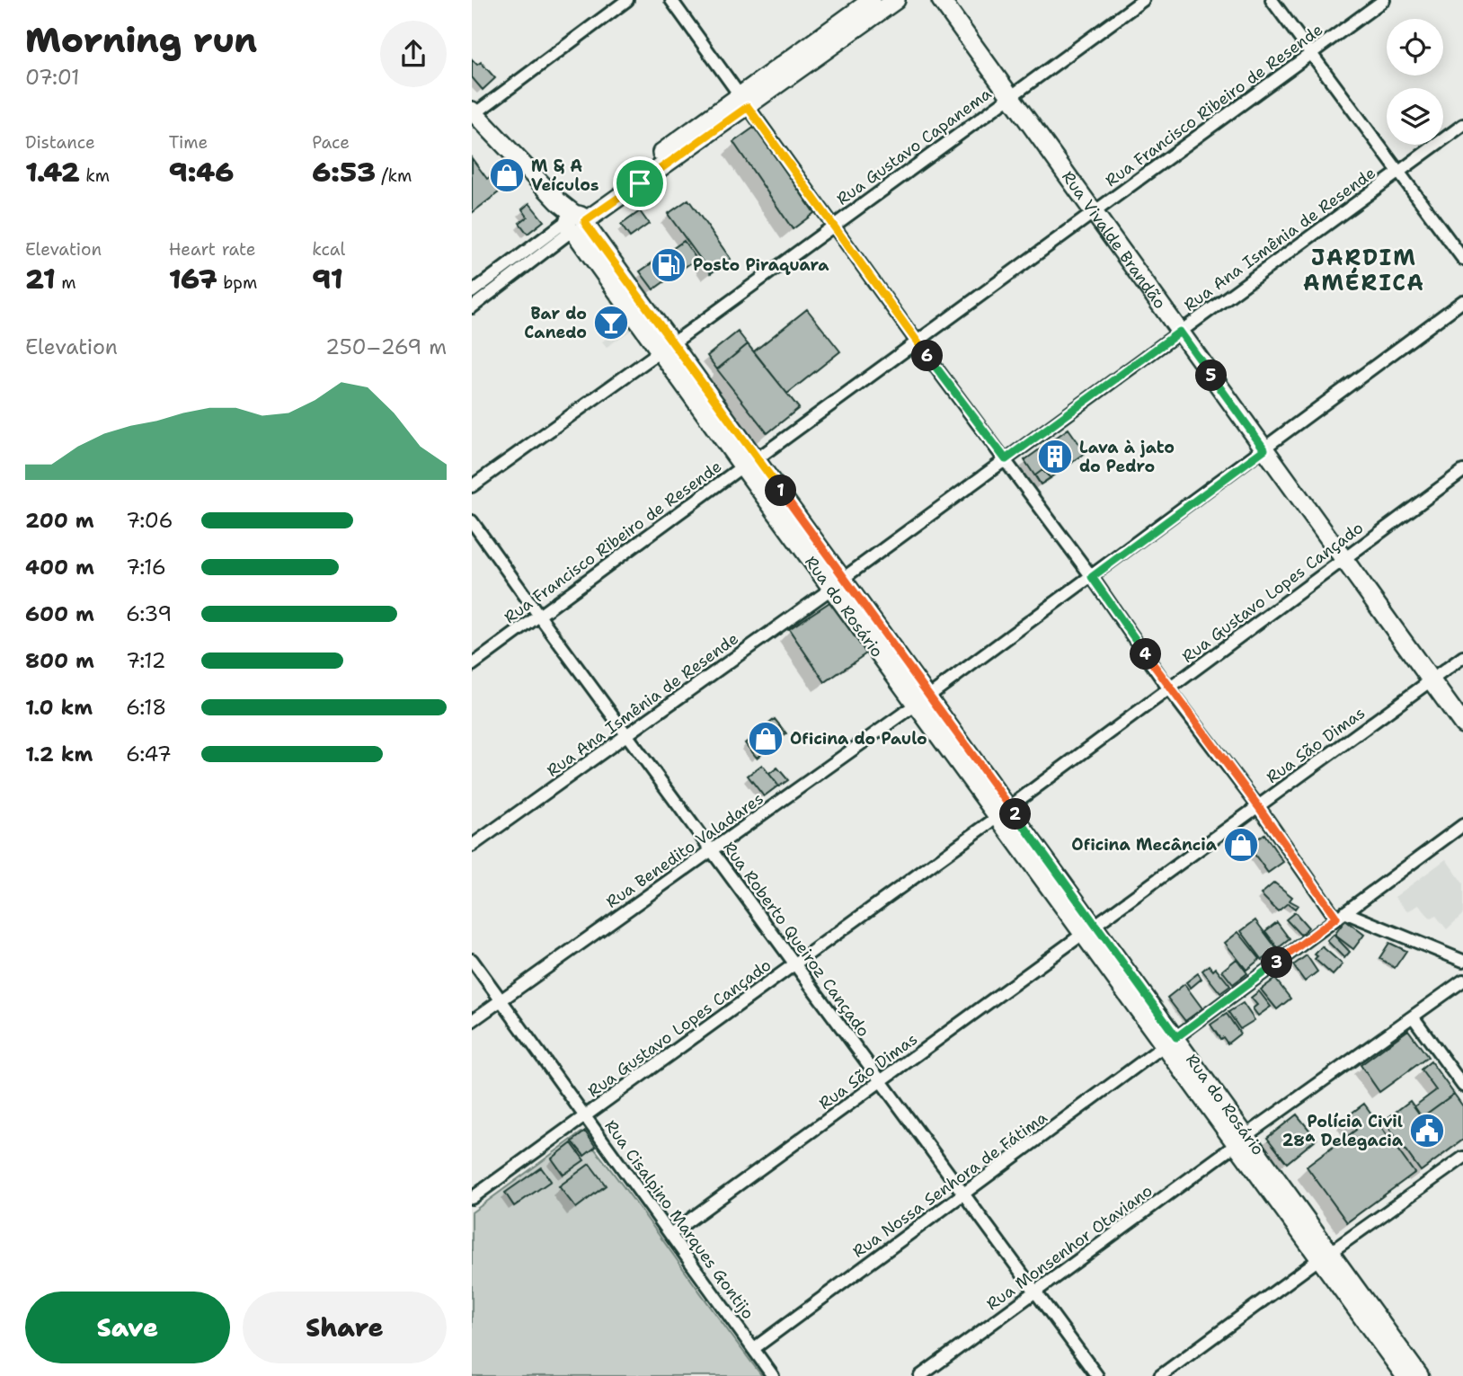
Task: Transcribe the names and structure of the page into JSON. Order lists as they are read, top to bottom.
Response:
{
  "streets": {
    "main road": ["Rua Vivalde Brandão", "Rua do Rosário"],
    "street": [
      "Rua Francisco Ribeiro de Resende",
      "Rua Gustavo Capanema",
      "Rua Ana Ismênia de Resende",
      "Rua Gustavo Lopes Cançado",
      "Rua São Dimas",
      "Rua Benedito Valadares",
      "Rua Roberto Queiroz Cançado",
      "Rua Nossa Senhora de Fátima",
      "Rua Cisalpino Marques Gontijo",
      "Rua Monsenhor Otaviano"
    ]
  },
  "crossings": [
    ["Rua Francisco Ribeiro de Resende", "Rua Vivalde Brandão"],
    ["Rua Francisco Ribeiro de Resende", "Rua do Rosário"],
    ["Rua Francisco Ribeiro de Resende", "Rua Roberto Queiroz Cançado"],
    ["Rua Gustavo Capanema", "Rua Vivalde Brandão"],
    ["Rua Gustavo Capanema", "Rua do Rosário"],
    ["Rua Ana Ismênia de Resende", "Rua Vivalde Brandão"],
    ["Rua Ana Ismênia de Resende", "Rua do Rosário"],
    ["Rua Ana Ismênia de Resende", "Rua Roberto Queiroz Cançado"],
    ["Rua Vivalde Brandão", "Rua Gustavo Lopes Cançado"],
    ["Rua Vivalde Brandão", "Rua São Dimas"],
    ["Rua Vivalde Brandão", "Rua Benedito Valadares"],
    ["Rua Gustavo Lopes Cançado", "Rua do Rosário"],
    ["Rua Gustavo Lopes Cançado", "Rua Roberto Queiroz Cançado"],
    ["Rua Gustavo Lopes Cançado", "Rua Cisalpino Marques Gontijo"],
    ["Rua do Rosário", "Rua São Dimas"],
    ["Rua do Rosário", "Rua Benedito Valadares"],
    ["Rua do Rosário", "Rua Nossa Senhora de Fátima"],
    ["Rua do Rosário", "Rua Monsenhor Otaviano"],
    ["Rua São Dimas", "Rua Roberto Queiroz Cançado"],
    ["Rua São Dimas", "Rua Cisalpino Marques Gontijo"],
    ["Rua Benedito Valadares", "Rua Roberto Queiroz Cançado"],
    ["Rua Benedito Valadares", "Rua Cisalpino Marques Gontijo"],
    ["Rua Roberto Queiroz Cançado", "Rua Nossa Senhora de Fátima"],
    ["Rua Roberto Queiroz Cançado", "Rua Monsenhor Otaviano"],
    ["Rua Nossa Senhora de Fátima", "Rua Cisalpino Marques Gontijo"]
  ],
  "districts": ["JARDIM AMÉRICA"],
  "places": {
    "shop": ["M & A Veículos", "Oficina do Paulo", "Oficina Mecância"],
    "fuel station": ["Posto Piraquara"],
    "bar": ["Bar do Canedo"],
    "building": ["Lava à jato do Pedro"],
    "public building": ["Polícia Civil 28ª Delegacia"]
  },
  "page": {
    "heading": ["Morning run", "07:01"],
    "stats": [
      ["Distance", "1.42 km"],
      ["Time", "9:46"],
      ["Pace", "6:53 /km"],
      ["Elevation", "21 m"],
      ["Heart rate", "167 bpm"],
      ["kcal", "91"]
    ],
    "chart": ["Elevation", "250–269 m"],
    "pins": [
      "6",
      "5",
      "1",
      "4",
      "2",
      "3"
    ],
    "list": [
      {
        "name": "200 m",
        "note": "7:06"
      },
      {
        "name": "400 m",
        "note": "7:16"
      },
      {
        "name": "600 m",
        "note": "6:39"
      },
      {
        "name": "800 m",
        "note": "7:12"
      },
      {
        "name": "1.0 km",
        "note": "6:18"
      },
      {
        "name": "1.2 km",
        "note": "6:47"
      }
    ],
    "buttons": ["Save", "Share"]
  }
}
